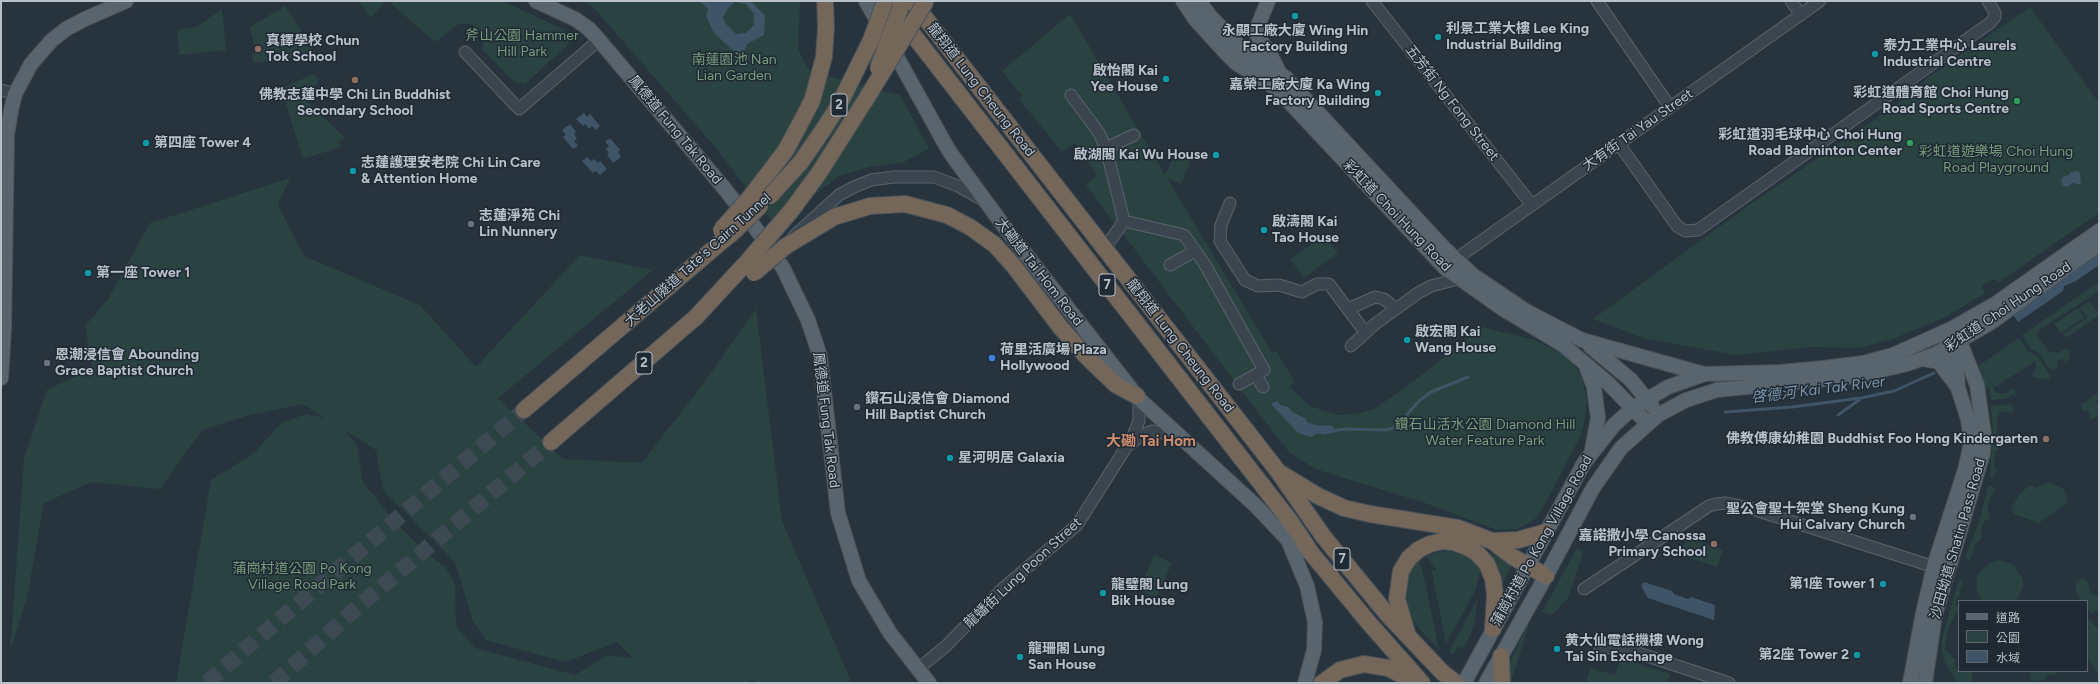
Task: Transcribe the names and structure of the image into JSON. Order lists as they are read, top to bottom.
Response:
{
  "streets": {
    "highway": [
      "龍翔道 Lung Cheung Road",
      "2",
      "大老山隧道 Tate's Cairn Tunnel",
      "7"
    ],
    "main road": [
      "鳳德道 Fung Tak Road",
      "彩虹道 Choi Hung Road",
      "大磡道 Tai Hom Road",
      "沙田坳道 Shatin Pass Road",
      "蒲崗村道 Po Kong Village Road"
    ],
    "street": ["五芳街 Ng Fong Street", "大有街 Tai Yau Street", "龍蟠街 Lung Poon Street"]
  },
  "crossings": [
    ["龍翔道 Lung Cheung Road", "大老山隧道 Tate's Cairn Tunnel"],
    ["龍翔道 Lung Cheung Road", "大磡道 Tai Hom Road"],
    ["五芳街 Ng Fong Street", "大有街 Tai Yau Street"],
    ["2", "大老山隧道 Tate's Cairn Tunnel"],
    ["鳳德道 Fung Tak Road", "龍蟠街 Lung Poon Street"],
    ["大有街 Tai Yau Street", "彩虹道 Choi Hung Road"],
    ["彩虹道 Choi Hung Road", "沙田坳道 Shatin Pass Road"],
    ["彩虹道 Choi Hung Road", "蒲崗村道 Po Kong Village Road"],
    ["大磡道 Tai Hom Road", "龍蟠街 Lung Poon Street"]
  ],
  "districts": ["大磡 Tai Hom"],
  "water": ["啓德河 Kai Tak River"],
  "parks": [
    "斧山公園 Hammer Hill Park",
    "南蓮園池 Nan Lian Garden",
    "彩虹道遊樂場 Choi Hung Road Playground",
    "鑽石山活水公園 Diamond Hill Water Feature Park",
    "蒲崗村道公園 Po Kong Village Road Park"
  ],
  "places": [
    "永顯工廠大廈 Wing Hin Factory Building",
    "利景工業大樓 Lee King Industrial Building",
    "真鐸學校 Chun Tok School",
    "泰力工業中心 Laurels Industrial Centre",
    "啟怡閣 Kai Yee House",
    "佛教志蓮中學 Chi Lin Buddhist Secondary School",
    "嘉榮工廠大廈 Ka Wing Factory Building",
    "彩虹道體育館 Choi Hung Road Sports Centre",
    "第四座 Tower 4",
    "彩虹道羽毛球中心 Choi Hung Road Badminton Center",
    "啟湖閣 Kai Wu House",
    "志蓮護理安老院 Chi Lin Care & Attention Home",
    "志蓮淨苑 Chi Lin Nunnery",
    "啟濤閣 Kai Tao House",
    "第一座 Tower 1",
    "啟宏閣 Kai Wang House",
    "荷里活廣場 Plaza Hollywood",
    "恩潮浸信會 Abounding Grace Baptist Church",
    "鑽石山浸信會 Diamond Hill Baptist Church",
    "佛教傅康幼稚園 Buddhist Foo Hong Kindergarten",
    "星河明居 Galaxia",
    "聖公會聖十架堂 Sheng Kung Hui Calvary Church",
    "嘉諾撒小學 Canossa Primary School",
    "第1座 Tower 1",
    "龍璧閣 Lung Bik House",
    "黄大仙電話機樓 Wong Tai Sin Exchange",
    "第2座 Tower 2",
    "龍珊閣 Lung San House"
  ],
  "legend": ["道路", "公園", "水域"]
}
